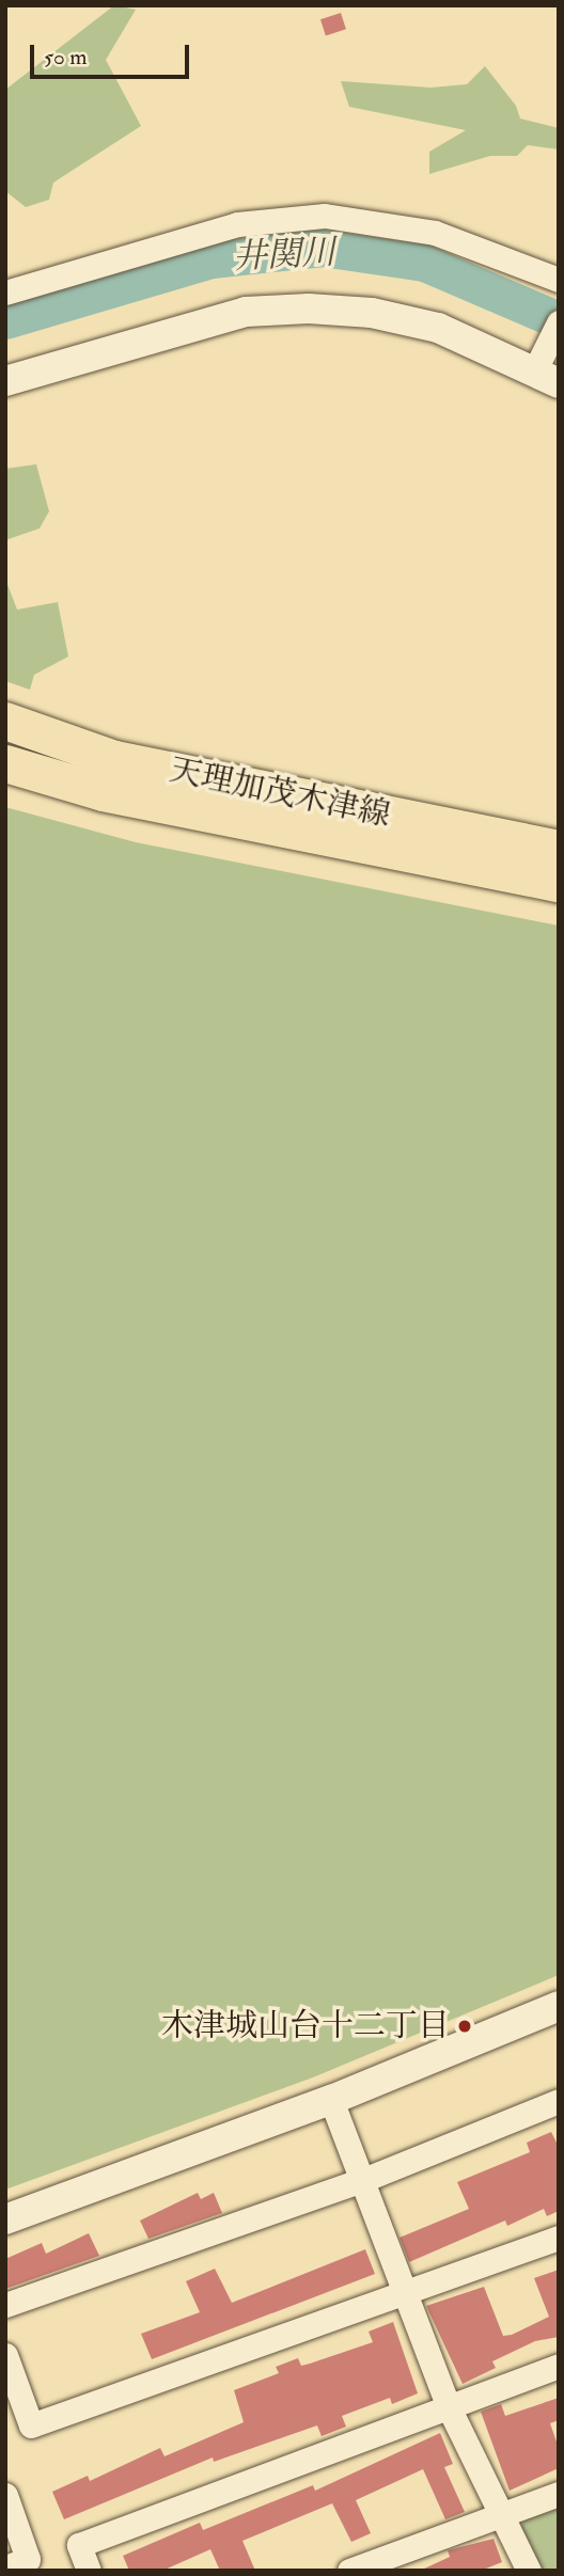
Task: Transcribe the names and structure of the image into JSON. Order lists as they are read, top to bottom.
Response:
{
  "streets": {
    "main road": ["天理加茂木津線"]
  },
  "water": ["井関川"],
  "places": ["木津城山台十二丁目"],
  "scale_bar": "50 m"
}
